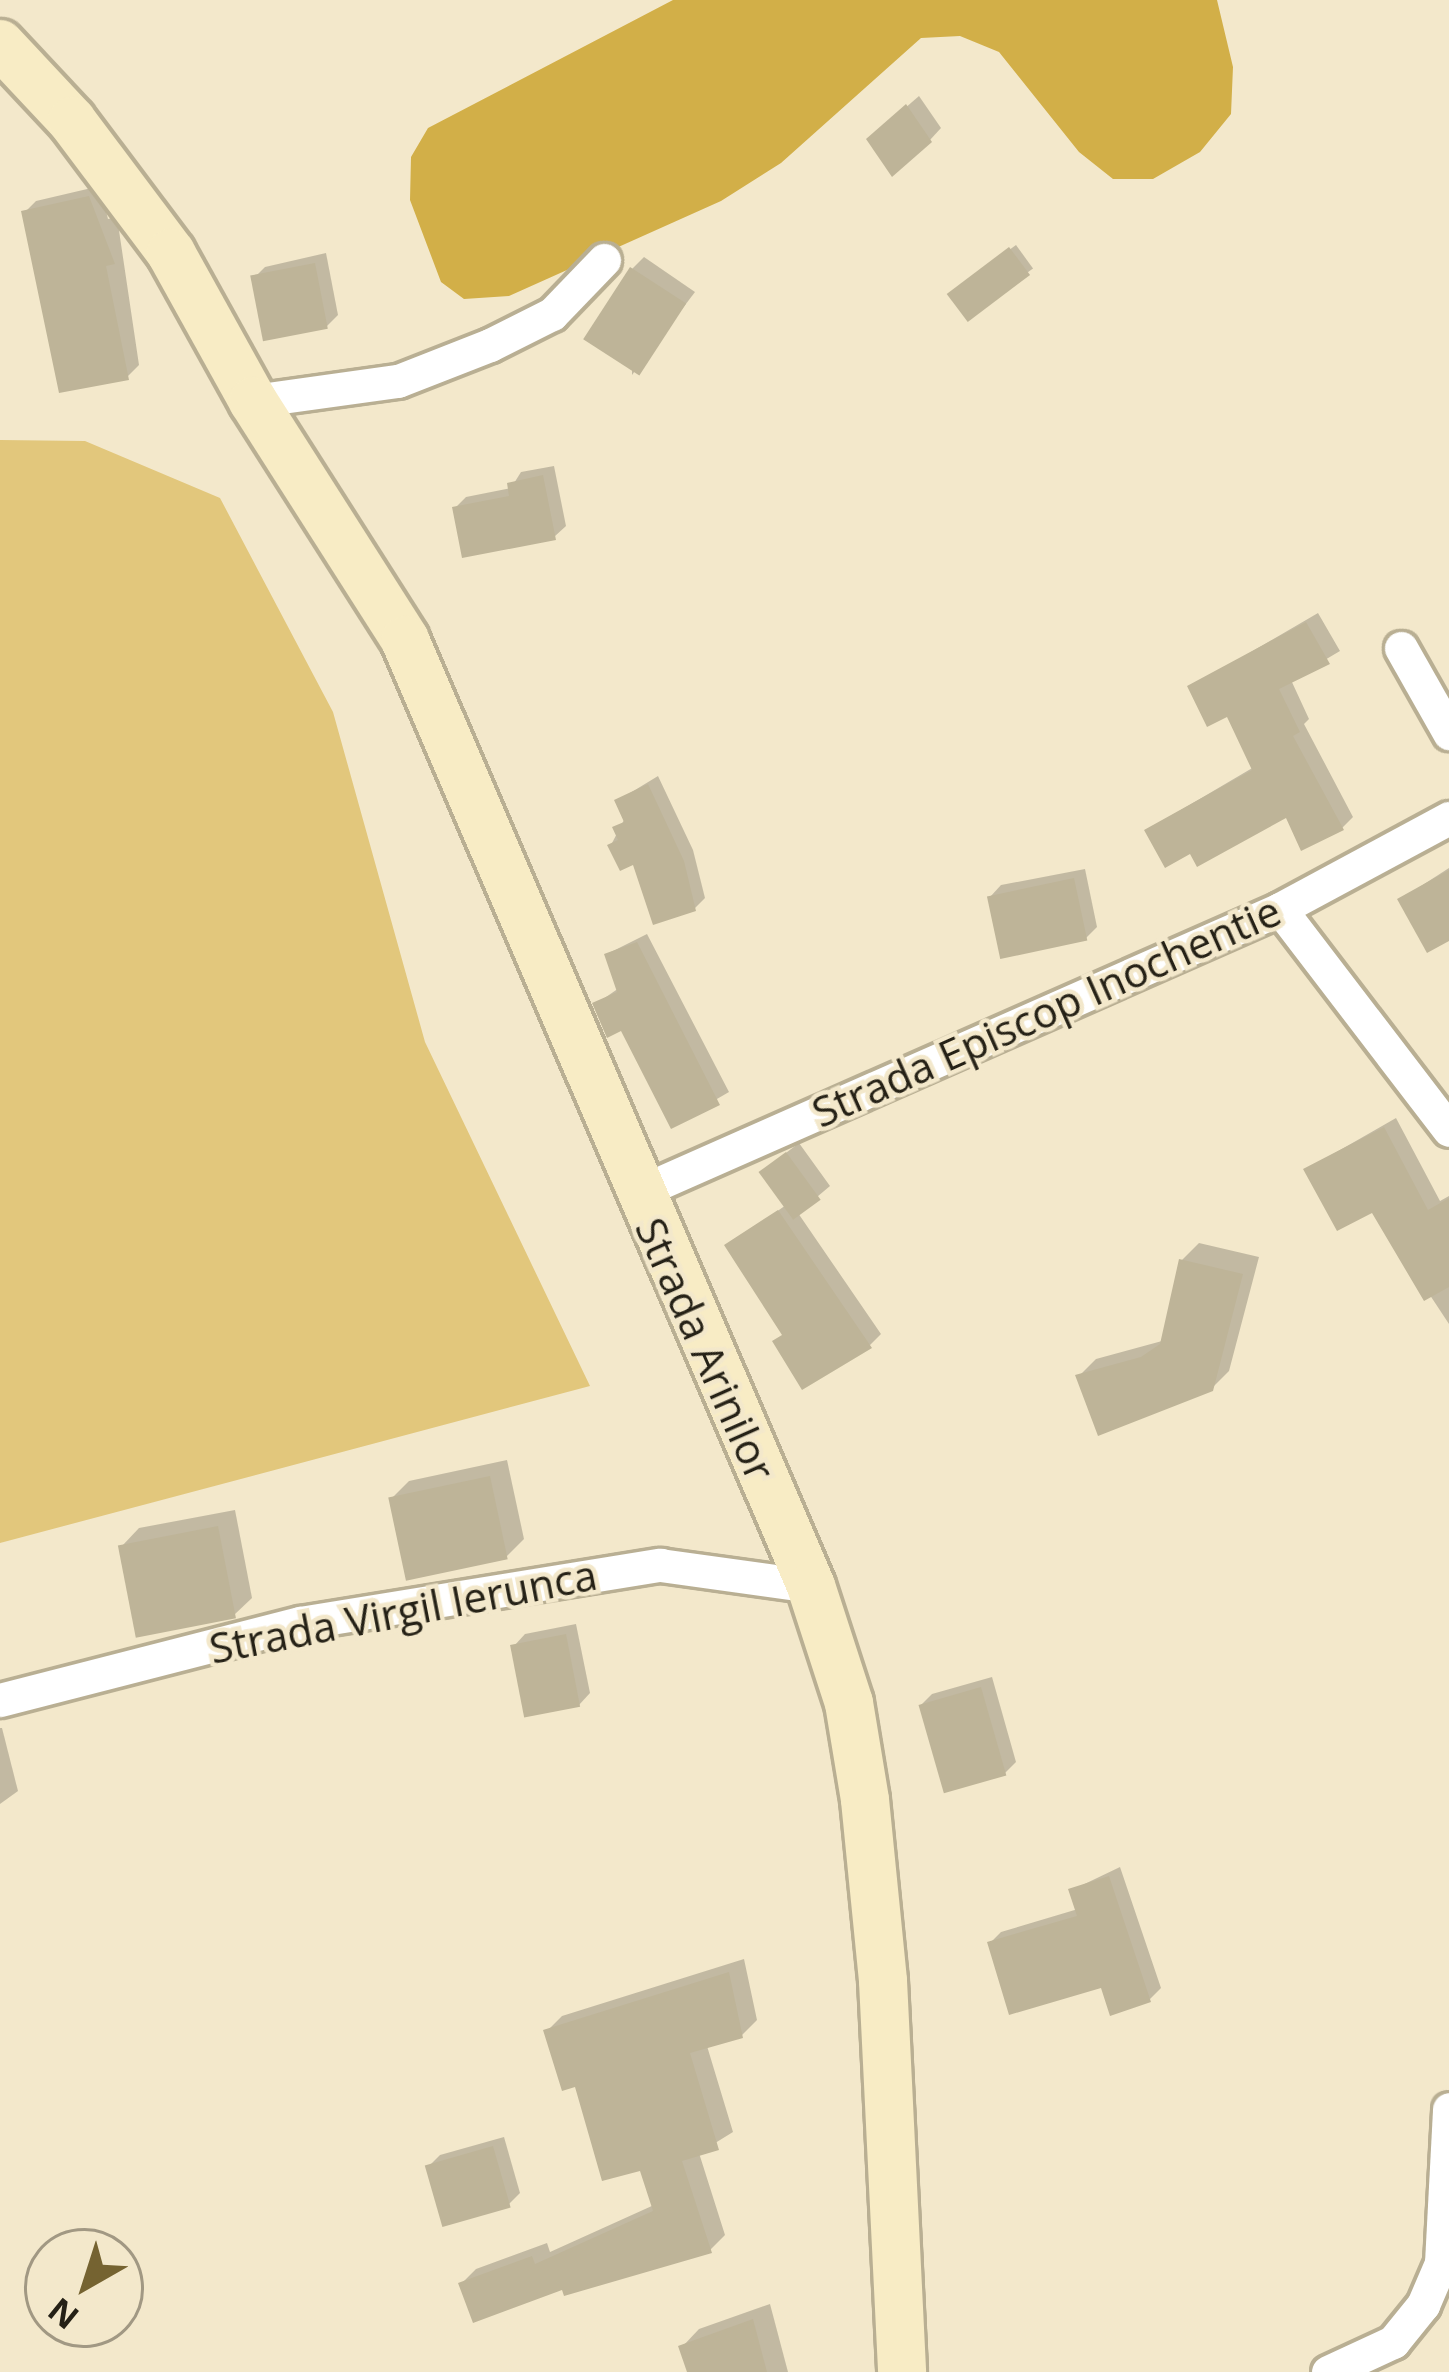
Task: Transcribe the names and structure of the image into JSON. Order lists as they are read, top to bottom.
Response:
{
  "streets": {
    "street": ["Strada Episcop Inochentie", "Strada Arinilor", "Strada Virgil Ierunca"]
  },
  "crossings": [
    ["Strada Episcop Inochentie", "Strada Arinilor"],
    ["Strada Arinilor", "Strada Virgil Ierunca"]
  ],
  "north": "bottom left"
}
